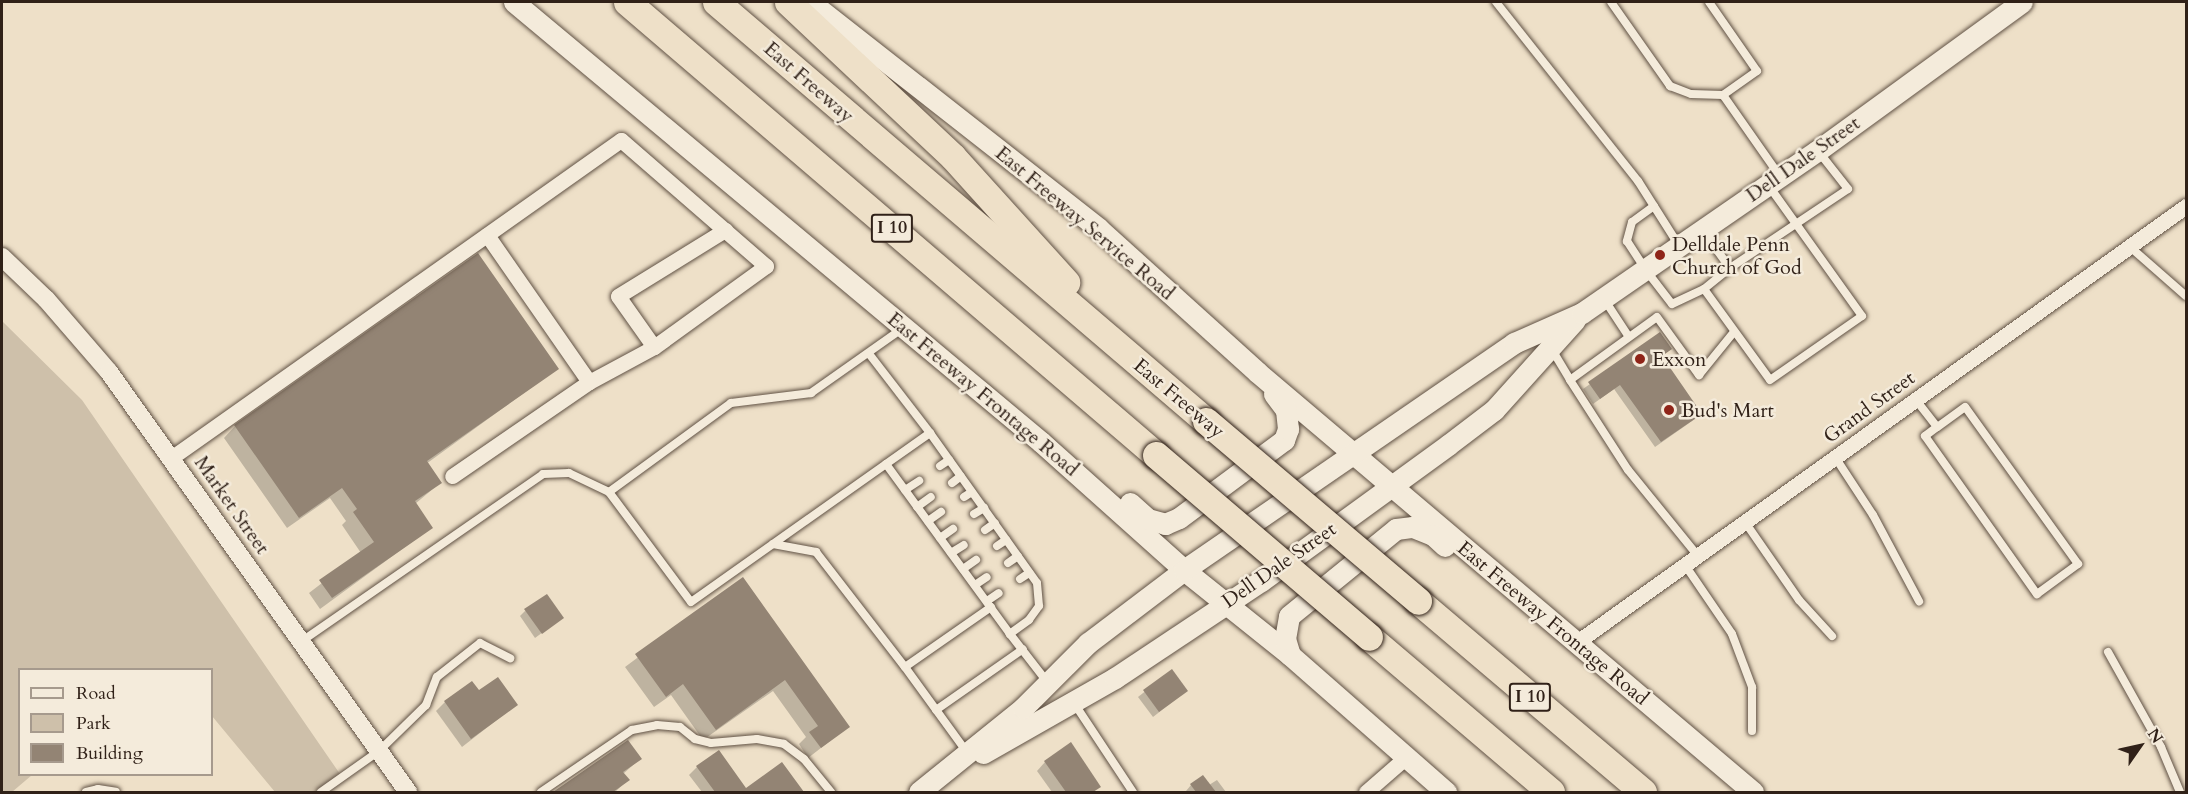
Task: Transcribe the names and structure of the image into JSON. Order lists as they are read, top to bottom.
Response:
{
  "streets": {
    "highway": ["East Freeway", "I 10"],
    "main road": ["Dell Dale Street", "East Freeway Service Road", "East Freeway Frontage Road"],
    "street": ["Grand Street", "Market Street"]
  },
  "crossings": [
    ["Dell Dale Street", "East Freeway Service Road"],
    ["Dell Dale Street", "East Freeway Frontage Road"],
    ["East Freeway Service Road", "East Freeway Frontage Road"],
    ["East Freeway Frontage Road", "Grand Street"]
  ],
  "places": ["Delldale Penn Church of God", "Exxon", "Bud's Mart"],
  "legend": ["Road", "Park", "Building"],
  "north": "top right"
}
